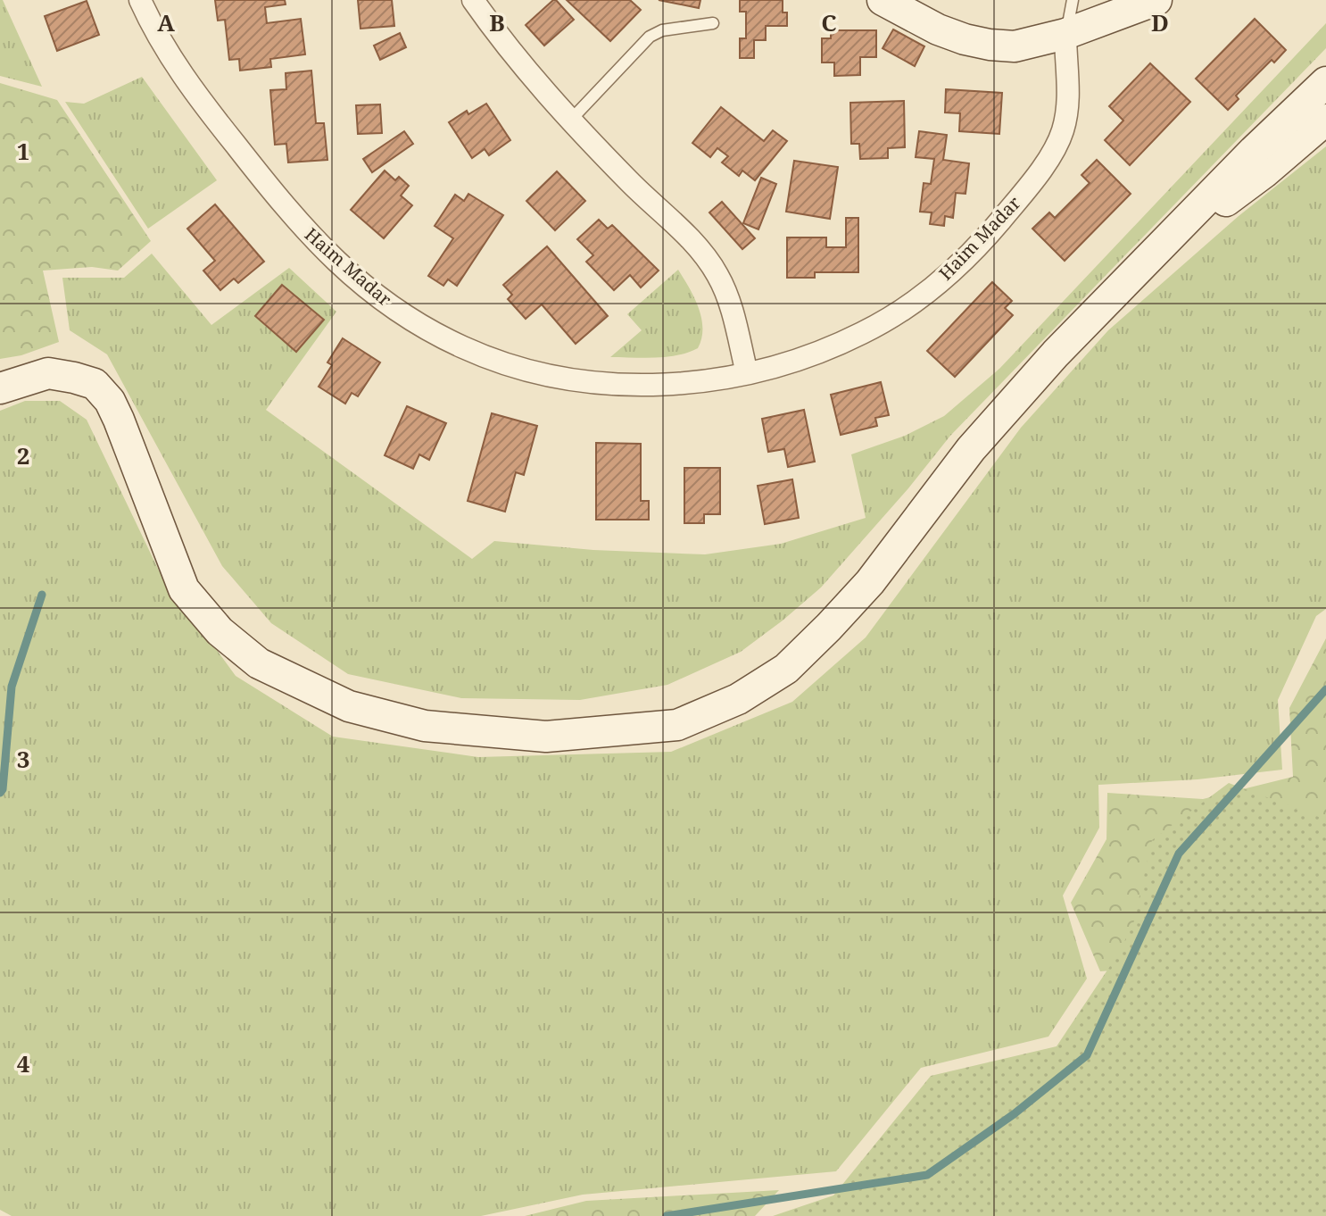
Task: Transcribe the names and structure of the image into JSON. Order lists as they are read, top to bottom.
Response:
{
  "streets": {
    "street": ["Haim Madar"]
  },
  "grid": {
    "columns": [
      "A",
      "B",
      "C",
      "D"
    ],
    "rows": [
      "1",
      "2",
      "3",
      "4"
    ]
  }
}
